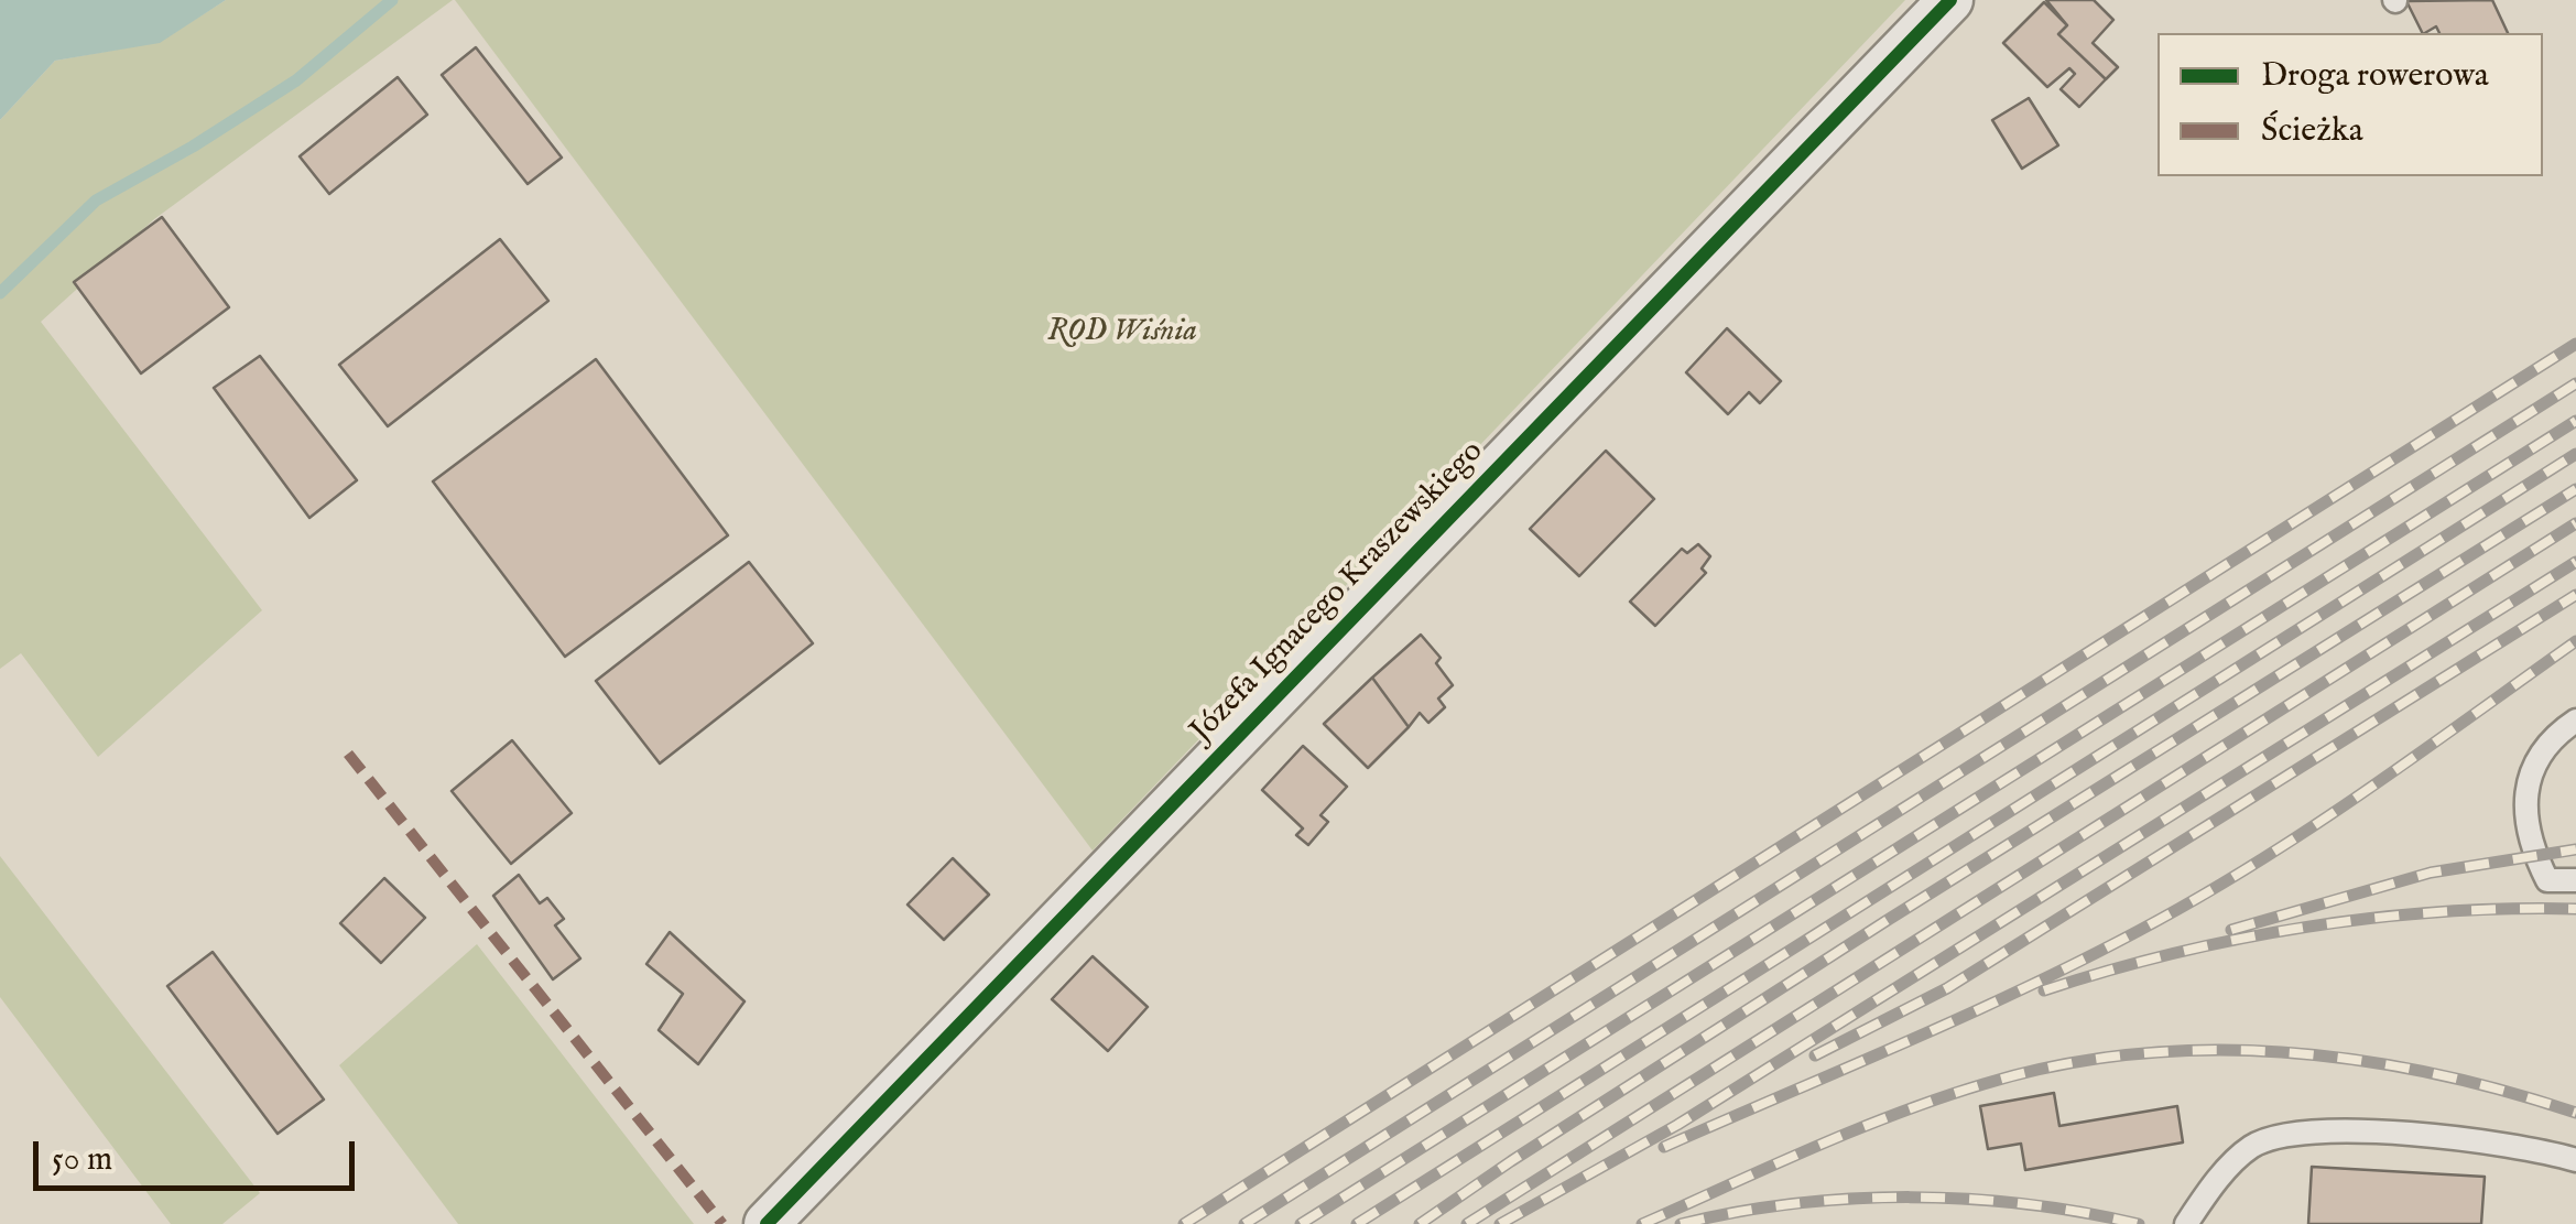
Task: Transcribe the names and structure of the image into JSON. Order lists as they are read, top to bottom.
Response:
{
  "streets": {
    "street": ["Józefa Ignacego Kraszewskiego"]
  },
  "parks": ["ROD Wiśnia"],
  "legend": ["Droga rowerowa", "Ścieżka"],
  "scale_bar": "50 m"
}
